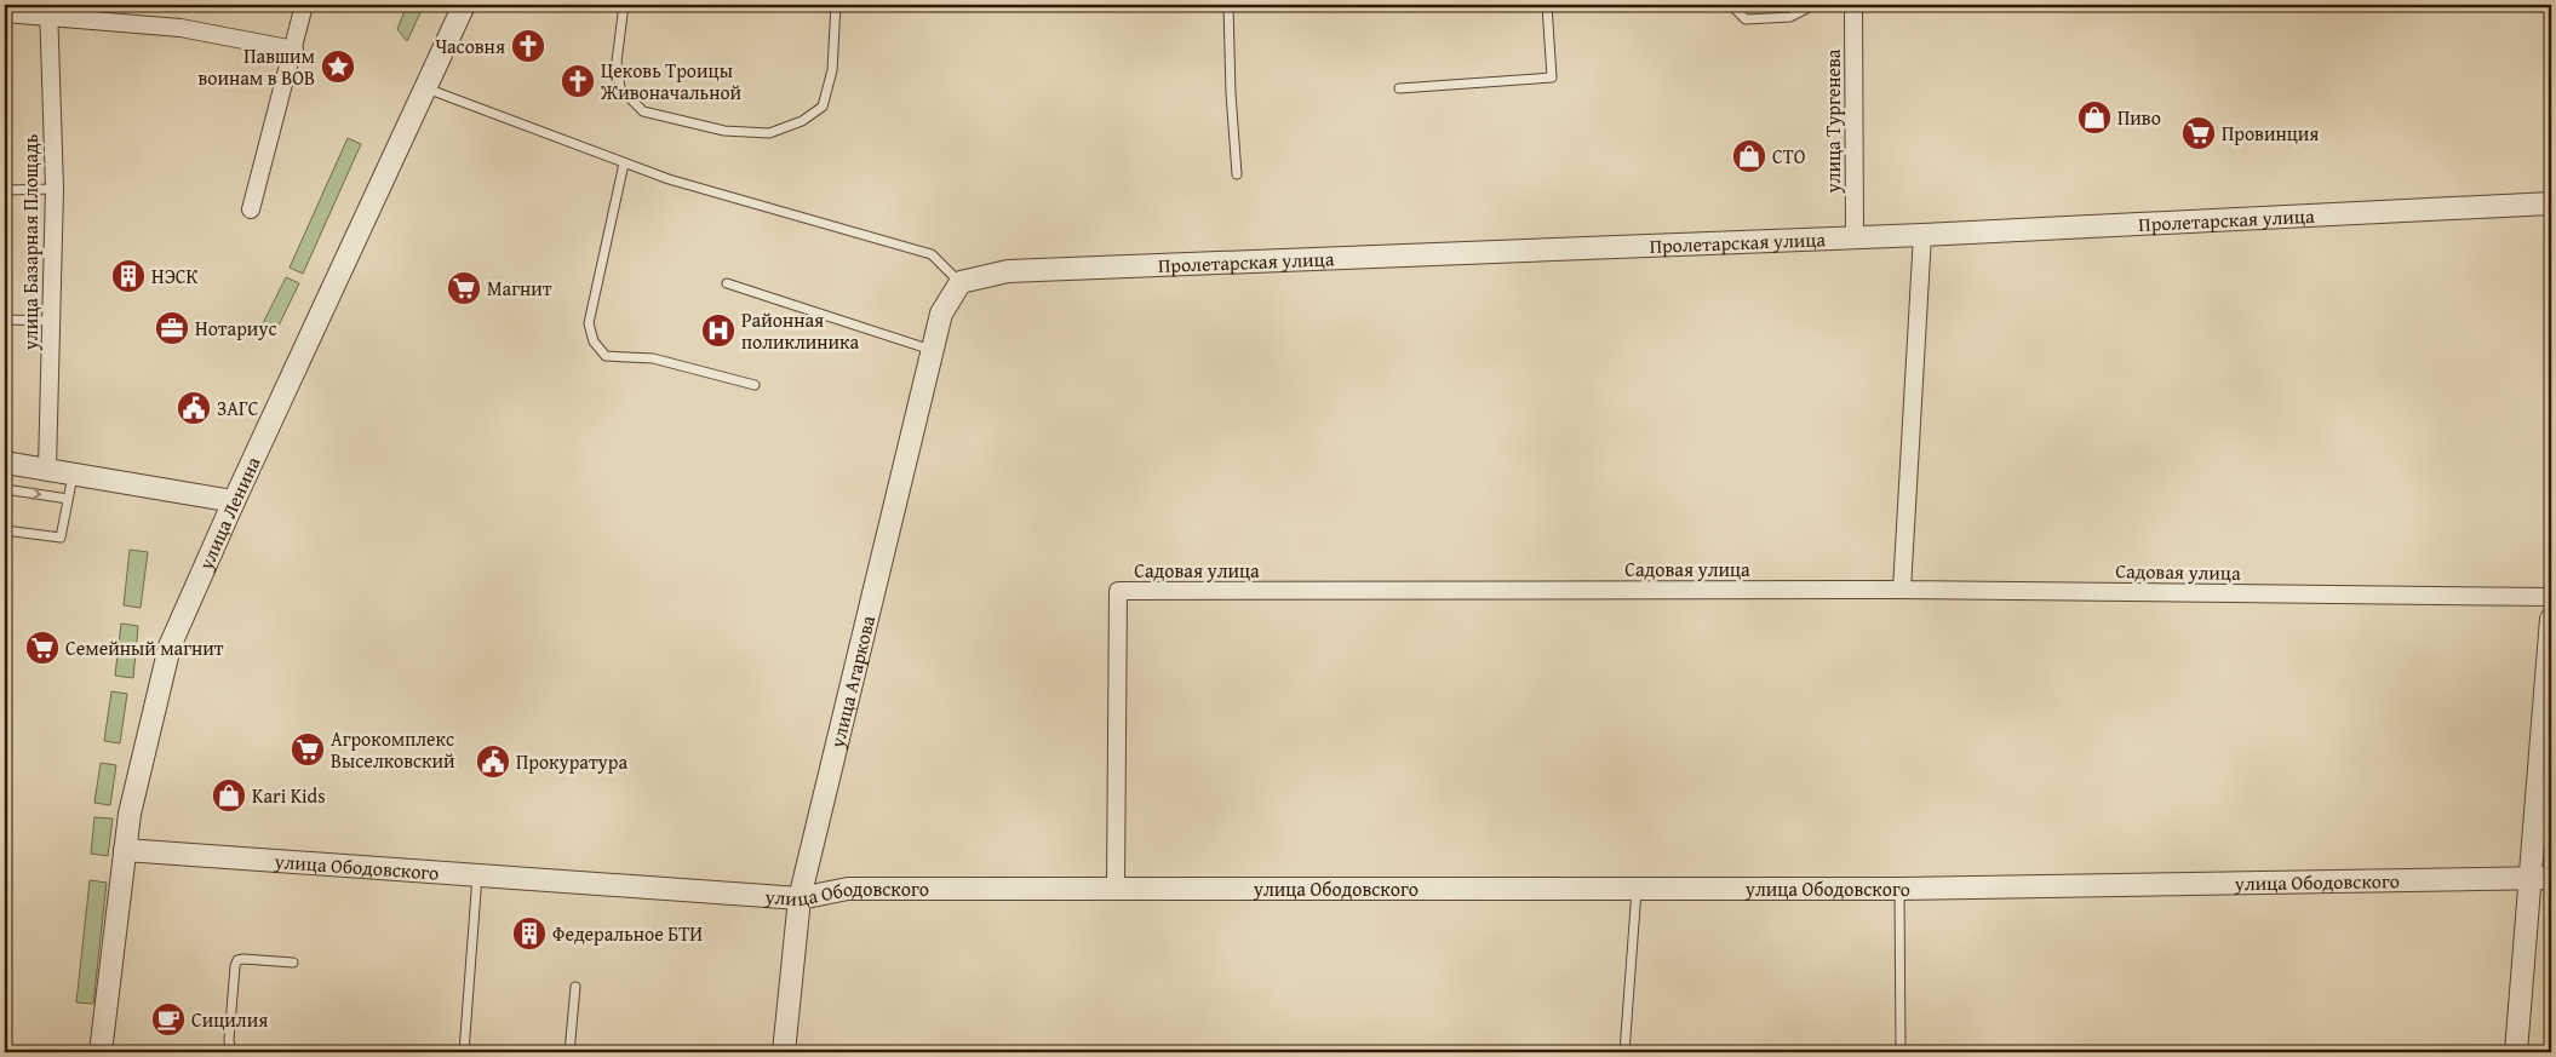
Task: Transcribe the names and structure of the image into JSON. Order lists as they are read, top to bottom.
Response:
{
  "streets": {
    "street": [
      "улица Тургенева",
      "Пролетарская улица",
      "улица Базарная Площадь",
      "улица Ленина",
      "Садовая улица",
      "улица Агаркова",
      "улица Ободовского"
    ]
  },
  "crossings": [
    ["улица Тургенева", "Пролетарская улица"],
    ["Пролетарская улица", "улица Агаркова"],
    ["улица Ленина", "улица Ободовского"],
    ["Садовая улица", "улица Ободовского"],
    ["улица Агаркова", "улица Ободовского"]
  ],
  "places": {
    "church": ["Часовня", "Цековь Троицы Живоначальной"],
    "place": ["Павшим воинам в ВОВ"],
    "shop": ["Пиво", "СТО", "Kari Kids"],
    "supermarket": [
      "Провинция",
      "Магнит",
      "Семейный магнит",
      "Агрокомплекс Выселковский"
    ],
    "building": ["НЭСК", "Федеральное БТИ"],
    "office": ["Нотариус"],
    "hospital": ["Районная поликлиника"],
    "public building": ["ЗАГС", "Прокуратура"],
    "cafe": ["Сицилия"]
  }
}
